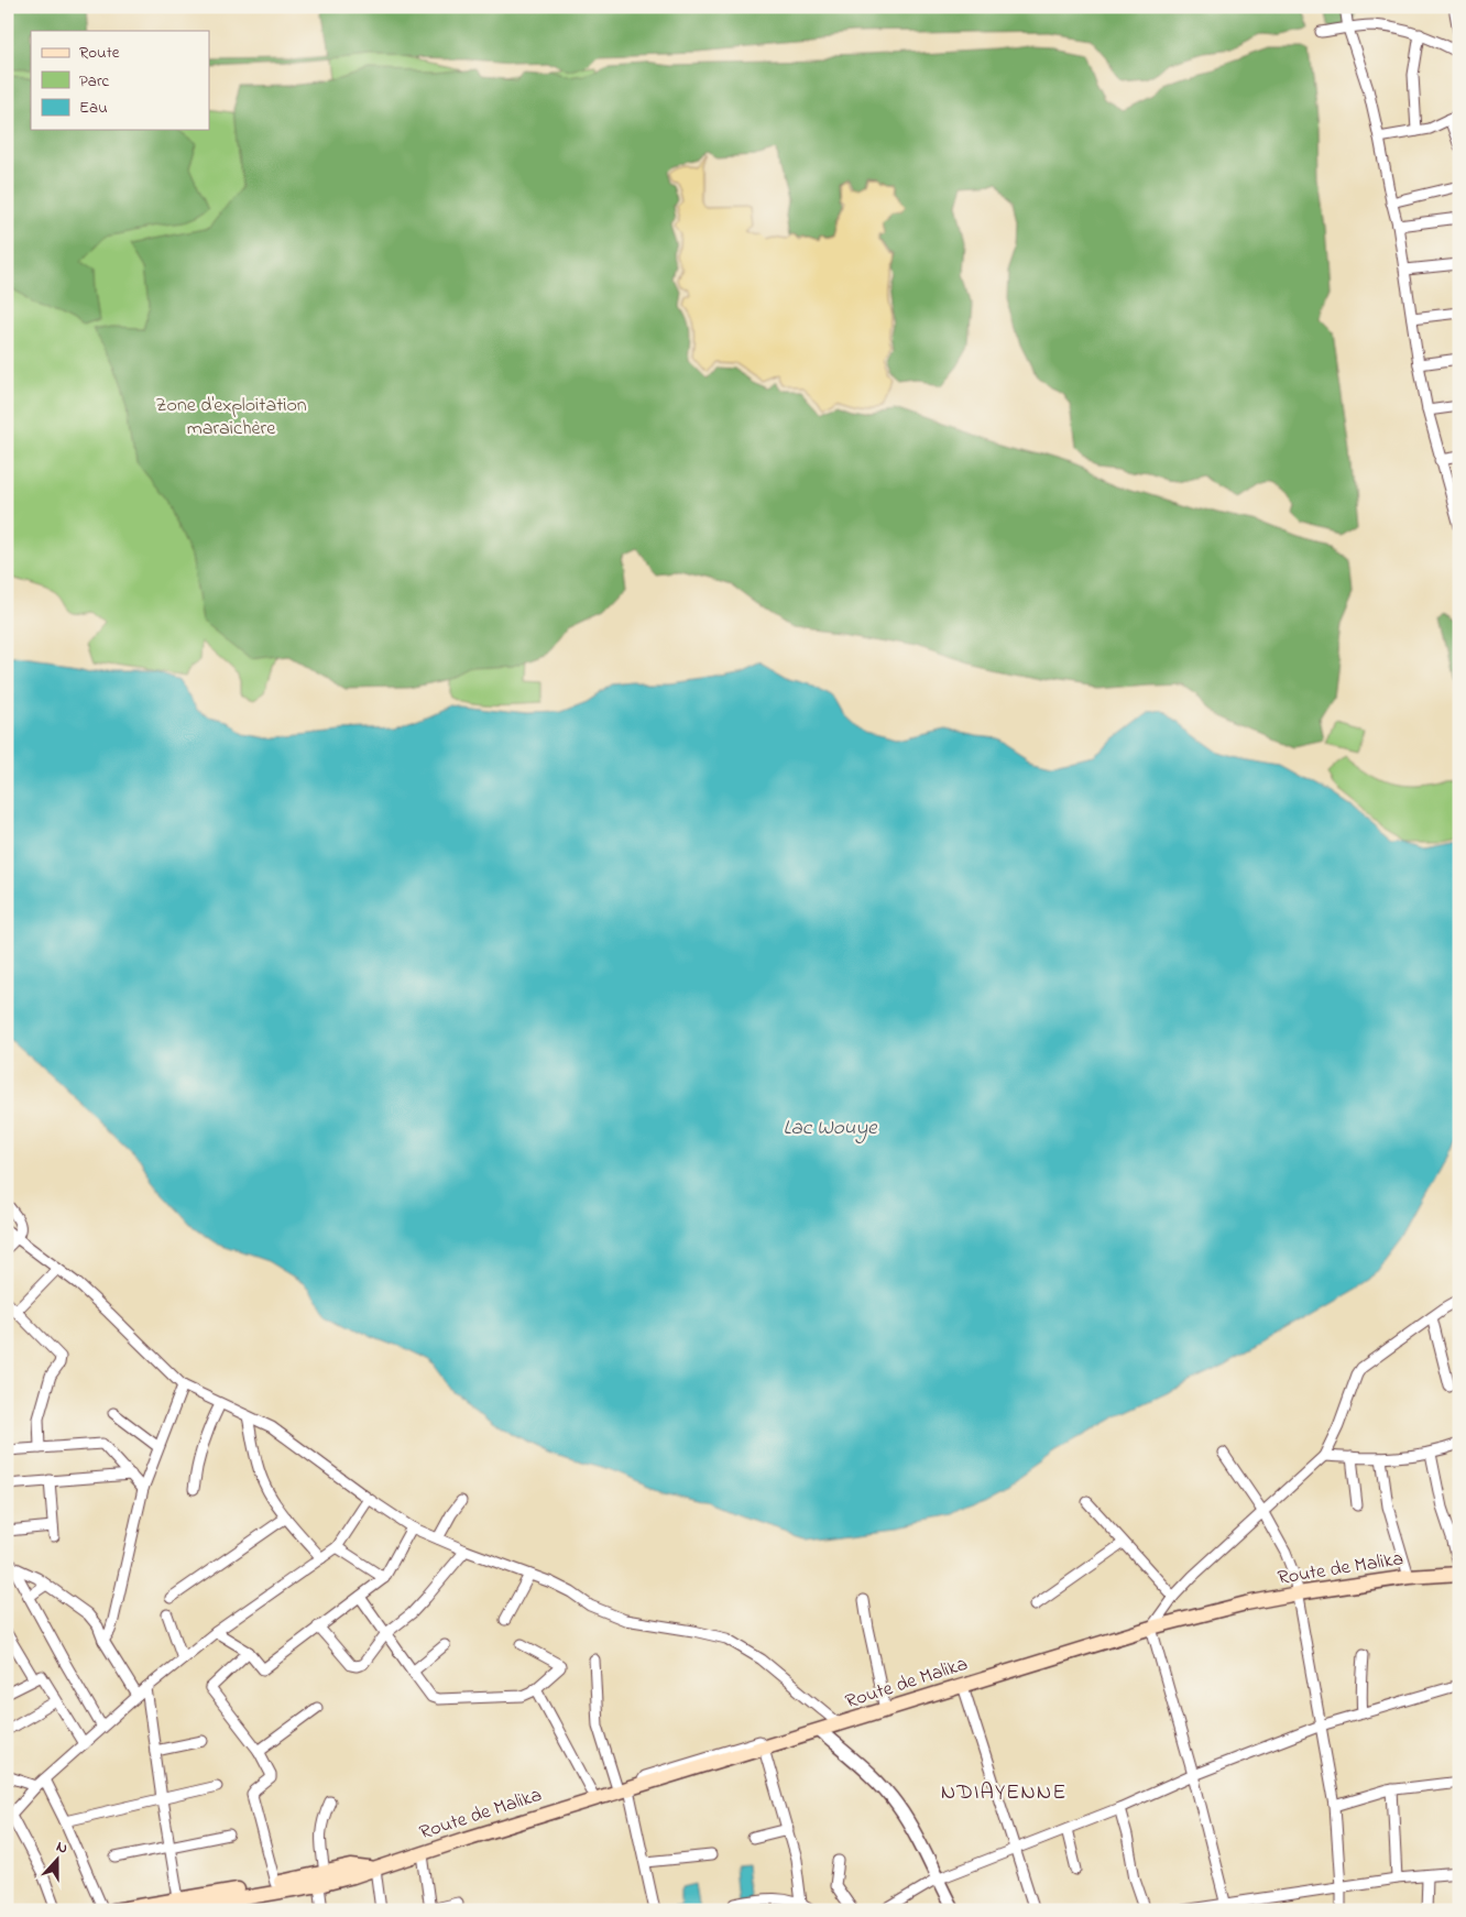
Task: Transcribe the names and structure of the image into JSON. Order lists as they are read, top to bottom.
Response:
{
  "streets": {
    "main road": ["Route de Malika"]
  },
  "districts": ["NDIAYENNE"],
  "water": ["Lac Wouye"],
  "parks": ["Zone d'exploitation maraichère"],
  "legend": ["Route", "Parc", "Eau"],
  "north": "top"
}
